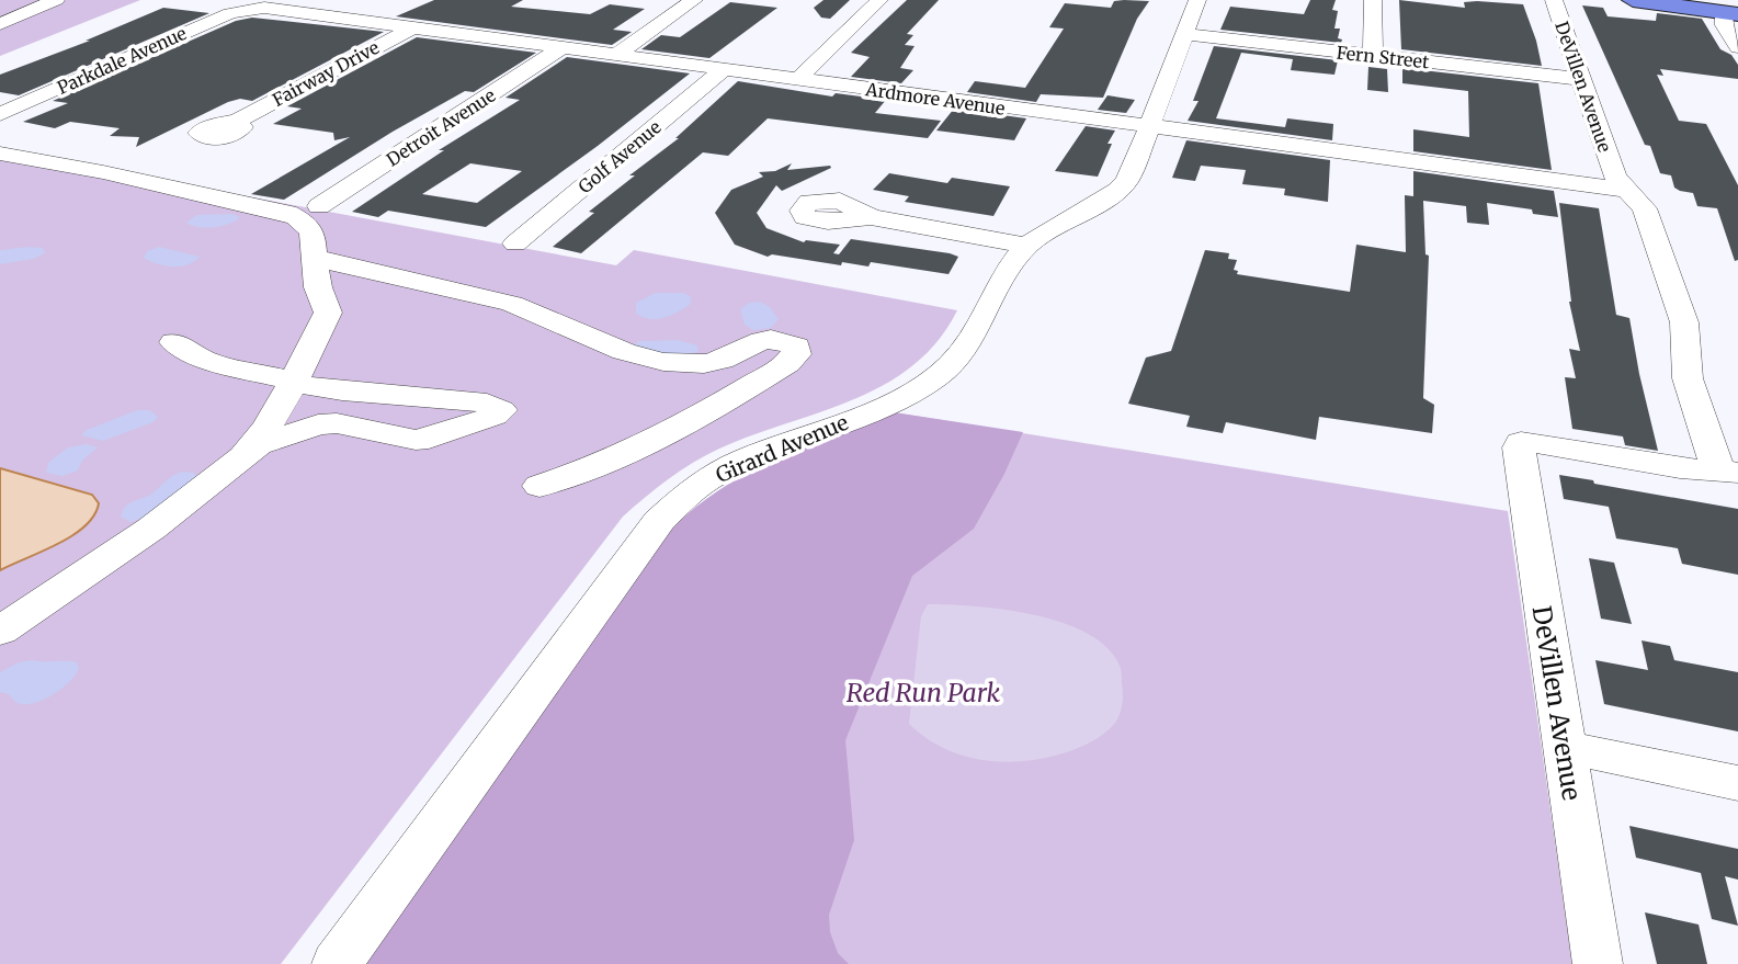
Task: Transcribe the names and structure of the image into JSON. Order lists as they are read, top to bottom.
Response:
{
  "streets": {
    "street": [
      "Fern Street",
      "Parkdale Avenue",
      "Fairway Drive",
      "DeVillen Avenue",
      "Ardmore Avenue",
      "Detroit Avenue",
      "Golf Avenue",
      "Girard Avenue"
    ]
  },
  "crossings": [
    ["Fern Street", "DeVillen Avenue"],
    ["Fern Street", "Girard Avenue"],
    ["Parkdale Avenue", "Ardmore Avenue"],
    ["Fairway Drive", "Ardmore Avenue"],
    ["DeVillen Avenue", "Ardmore Avenue"],
    ["Ardmore Avenue", "Detroit Avenue"],
    ["Ardmore Avenue", "Golf Avenue"],
    ["Ardmore Avenue", "Girard Avenue"]
  ],
  "parks": ["Red Run Park"]
}
